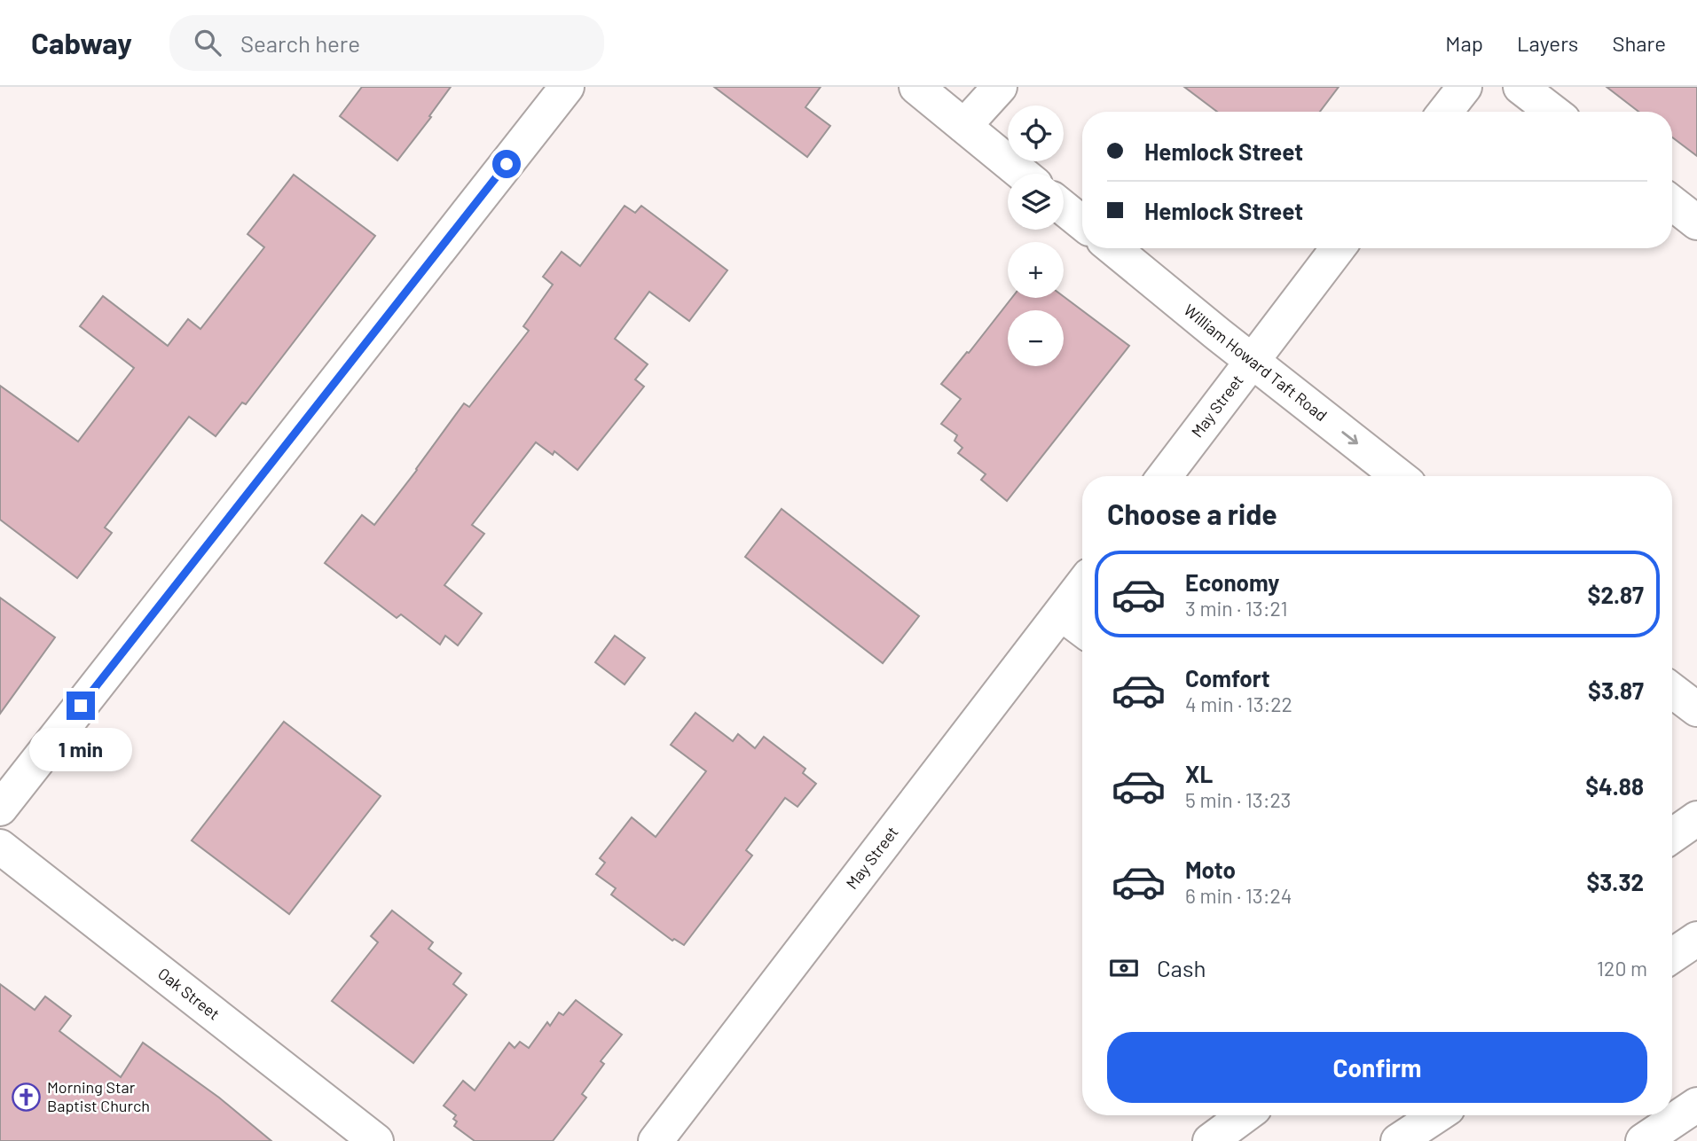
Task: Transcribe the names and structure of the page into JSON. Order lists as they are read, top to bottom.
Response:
{
  "streets": {
    "main road": ["William Howard Taft Road", "May Street", "Oak Street"]
  },
  "crossings": [
    ["William Howard Taft Road", "May Street"]
  ],
  "one_way": ["William Howard Taft Road"],
  "places": {
    "church": ["Morning Star Baptist Church"]
  },
  "page": {
    "header": "Cabway",
    "search": "Search here",
    "nav": ["Map", "Layers", "Share"],
    "map_buttons": ["+", "−"],
    "banner": ["Hemlock Street", "Hemlock Street"],
    "heading": "Choose a ride",
    "list": [
      {
        "name": "Economy",
        "note": "3 min · 13:21",
        "value": "$2.87"
      },
      {
        "name": "Comfort",
        "note": "4 min · 13:22",
        "value": "$3.87"
      },
      {
        "name": "XL",
        "note": "5 min · 13:23",
        "value": "$4.88"
      },
      {
        "name": "Moto",
        "note": "6 min · 13:24",
        "value": "$3.32"
      }
    ],
    "bubble": "1 min",
    "pay": ["Cash", "120 m"],
    "buttons": "Confirm"
  }
}
